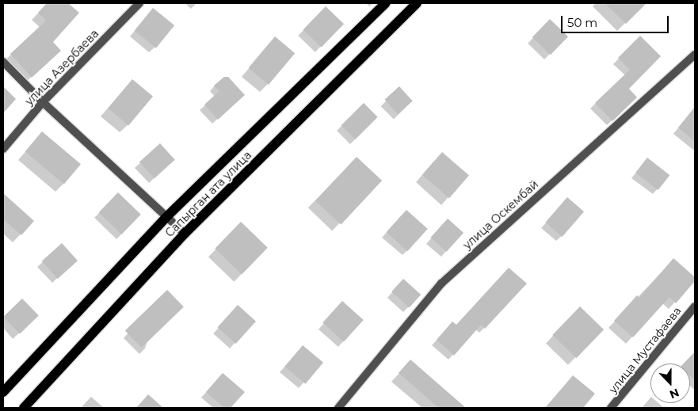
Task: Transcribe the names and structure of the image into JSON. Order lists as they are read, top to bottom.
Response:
{
  "streets": {
    "main road": ["Сапырган ата улица"],
    "street": ["улица Азербаева", "улица Оскембай", "улица Мустафаева"]
  },
  "scale_bar": "50 m",
  "north": "bottom"
}
